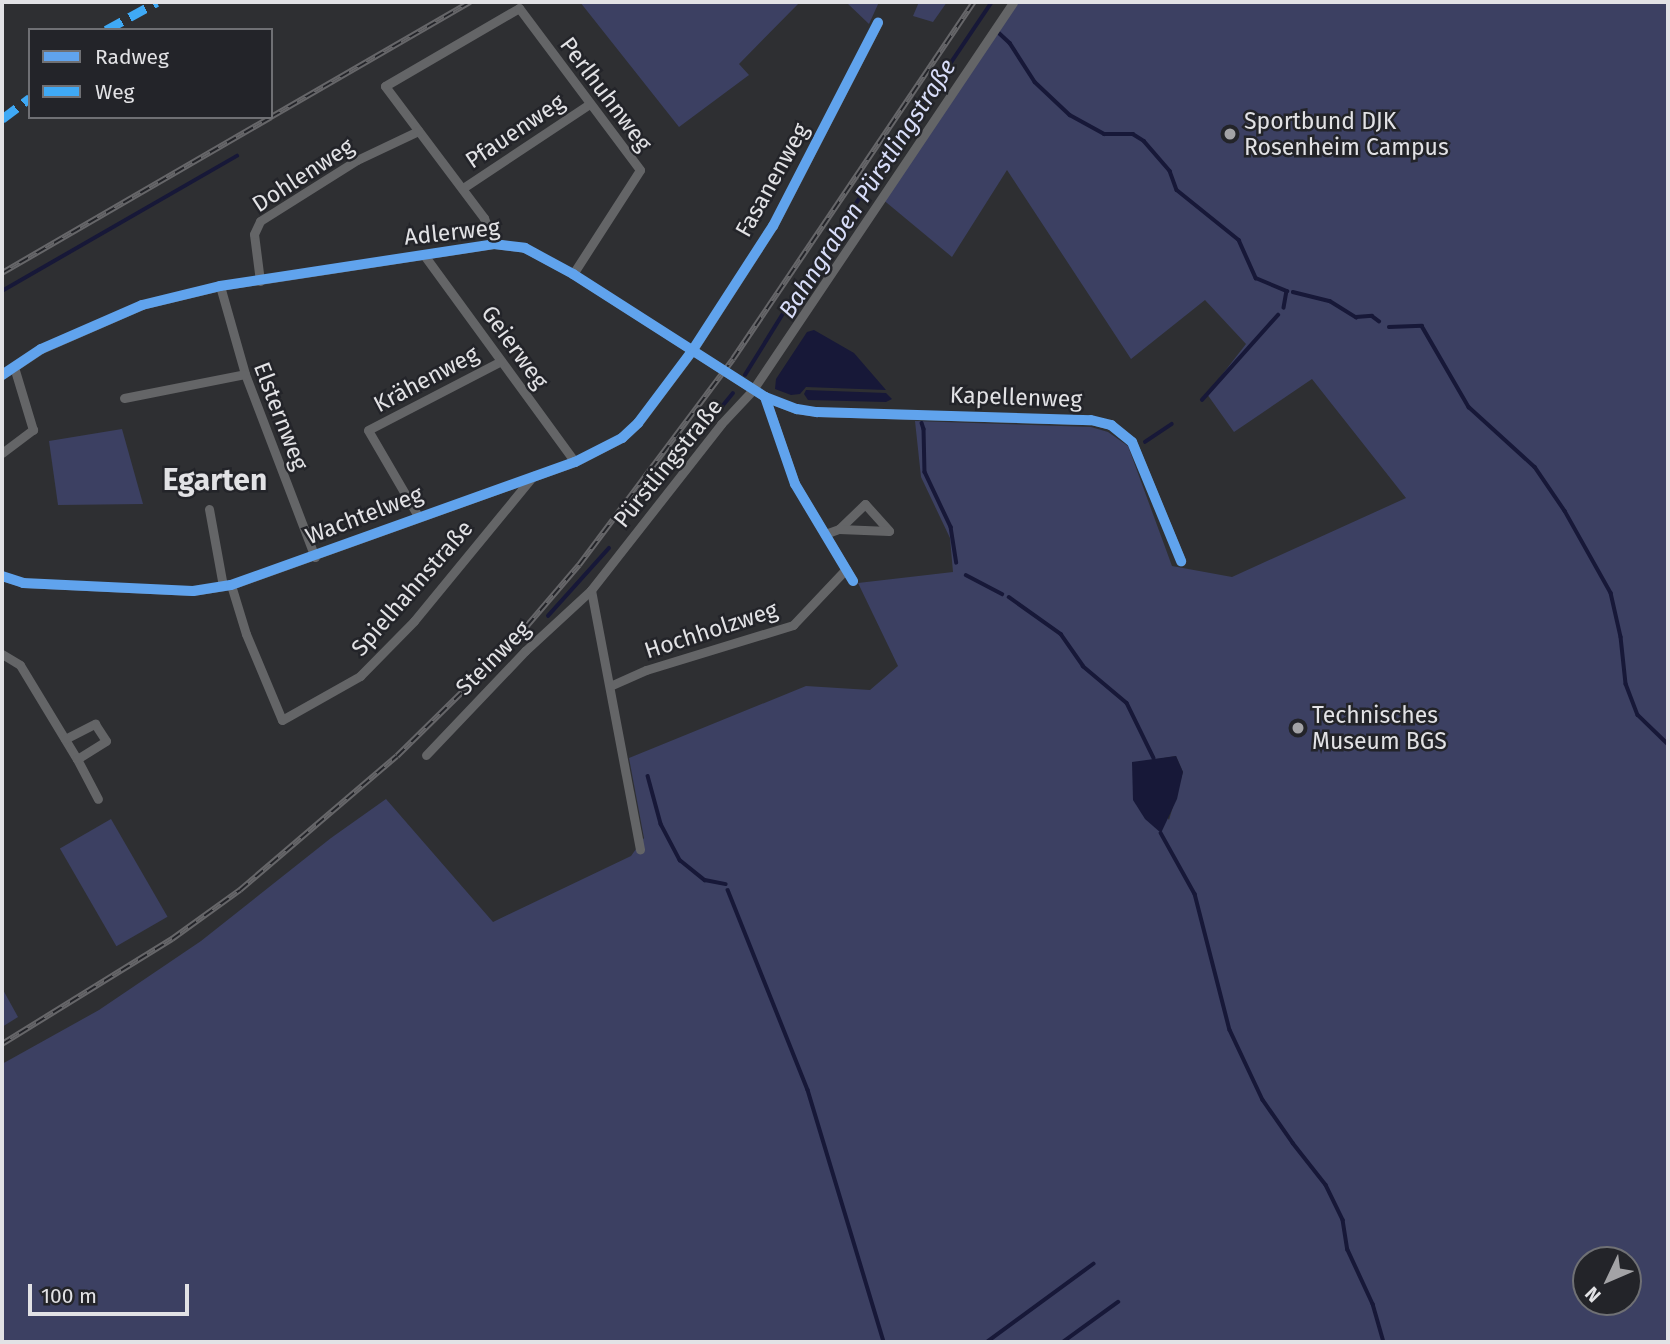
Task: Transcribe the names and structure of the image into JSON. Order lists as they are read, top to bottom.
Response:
{
  "streets": {
    "street": [
      "Perlhuhnweg",
      "Pfauenweg",
      "Dohlenweg",
      "Fasanenweg",
      "Adlerweg",
      "Geierweg",
      "Krähenweg",
      "Kapellenweg",
      "Elsternweg",
      "Pürstlingstraße",
      "Wachtelweg",
      "Spielhahnstraße",
      "Hochholzweg",
      "Steinweg"
    ]
  },
  "crossings": [
    ["Perlhuhnweg", "Pfauenweg"],
    ["Perlhuhnweg", "Dohlenweg"],
    ["Perlhuhnweg", "Adlerweg"],
    ["Dohlenweg", "Adlerweg"],
    ["Fasanenweg", "Adlerweg"],
    ["Fasanenweg", "Wachtelweg"],
    ["Adlerweg", "Geierweg"],
    ["Adlerweg", "Kapellenweg"],
    ["Adlerweg", "Elsternweg"],
    ["Adlerweg", "Pürstlingstraße"],
    ["Adlerweg", "Wachtelweg"],
    ["Geierweg", "Krähenweg"],
    ["Geierweg", "Wachtelweg"],
    ["Krähenweg", "Wachtelweg"],
    ["Elsternweg", "Wachtelweg"],
    ["Pürstlingstraße", "Steinweg"],
    ["Wachtelweg", "Spielhahnstraße"]
  ],
  "districts": ["Egarten"],
  "water": ["Bahngraben Pürstlingstraße"],
  "places": ["Sportbund DJK Rosenheim Campus", "Technisches Museum BGS"],
  "legend": ["Radweg", "Weg"],
  "scale_bar": "100 m",
  "north": "bottom left"
}
